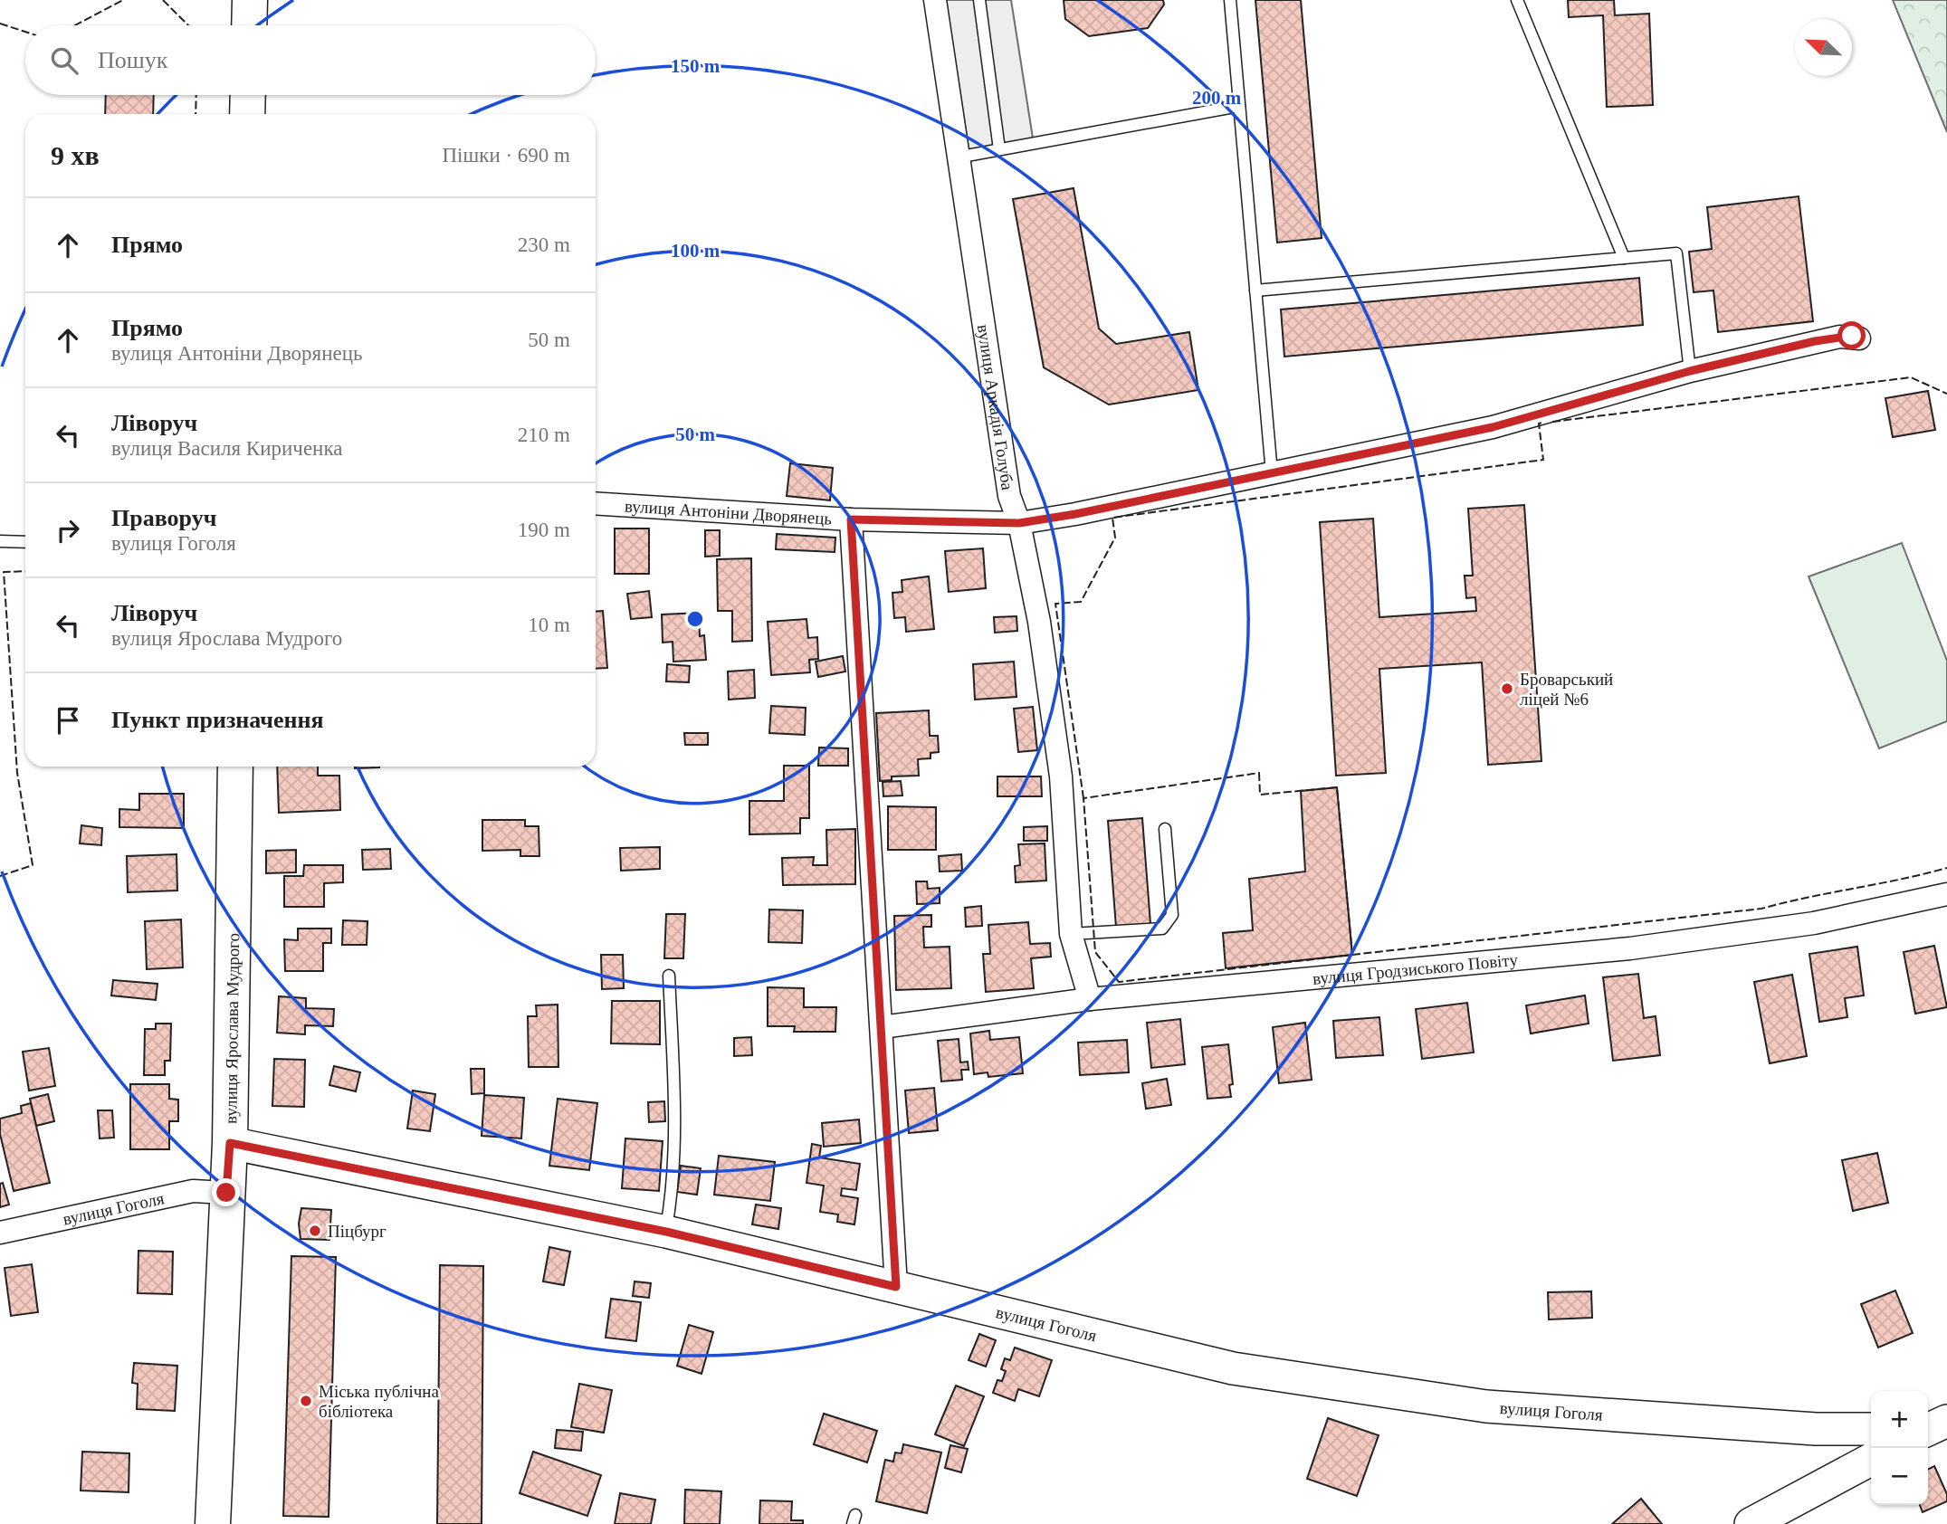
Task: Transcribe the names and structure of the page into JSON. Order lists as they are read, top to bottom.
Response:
{
  "streets": {
    "main road": ["вулиця Ярослава Мудрого"],
    "street": [
      "вулиця Аркадія Голуба",
      "вулиця Антоніни Дворянець",
      "вулиця Гродзиського Повіту",
      "вулиця Гоголя"
    ]
  },
  "crossings": [
    ["вулиця Аркадія Голуба", "вулиця Антоніни Дворянець"],
    ["вулиця Аркадія Голуба", "вулиця Гродзиського Повіту"],
    ["вулиця Ярослава Мудрого", "вулиця Гоголя"]
  ],
  "places": ["Броварський ліцей №6", "Піцбург", "Міська публічна бібліотека"],
  "north": "top left",
  "page": {
    "search": "Пошук",
    "heading": ["9 хв", "Пішки · 690 m"],
    "list": [
      ["Прямо", "230 m"],
      ["Прямо", "вулиця Антоніни Дворянець", "50 m"],
      ["Ліворуч", "вулиця Василя Кириченка", "210 m"],
      ["Праворуч", "вулиця Гоголя", "190 m"],
      ["Ліворуч", "вулиця Ярослава Мудрого", "10 m"],
      "Пункт призначення"
    ],
    "map_buttons": ["+", "−"]
  },
  "rings": [
    "150 m",
    "200 m",
    "100 m",
    "50 m"
  ]
}
